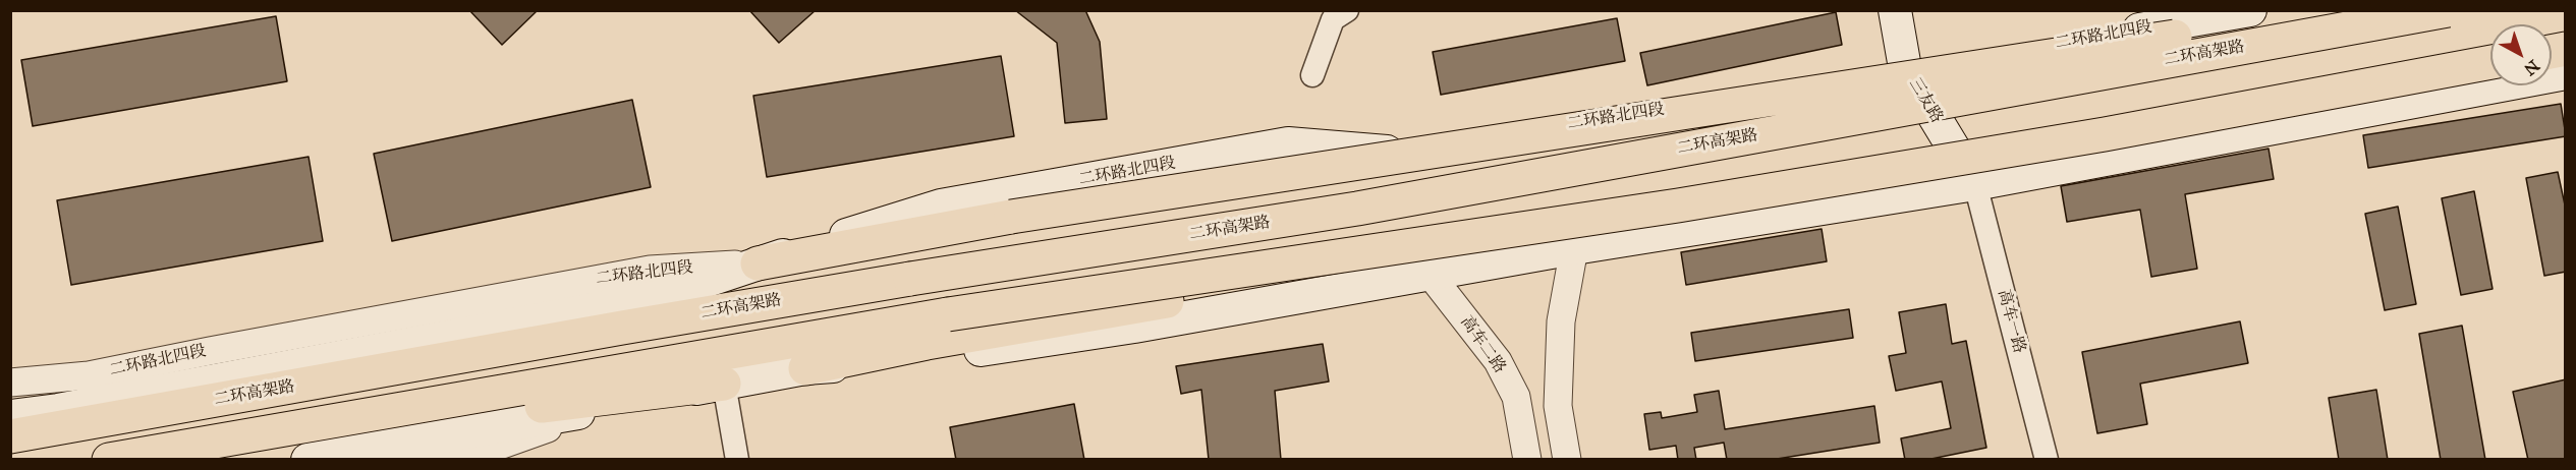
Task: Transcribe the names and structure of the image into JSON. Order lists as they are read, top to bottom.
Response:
{
  "streets": {
    "highway": ["二环高架路"],
    "main road": ["二环路北四段", "三友路"],
    "street": ["高车一路", "高车二路"]
  },
  "crossings": [
    ["二环路北四段", "三友路"],
    ["三友路", "高车一路"]
  ],
  "north": "bottom right"
}
